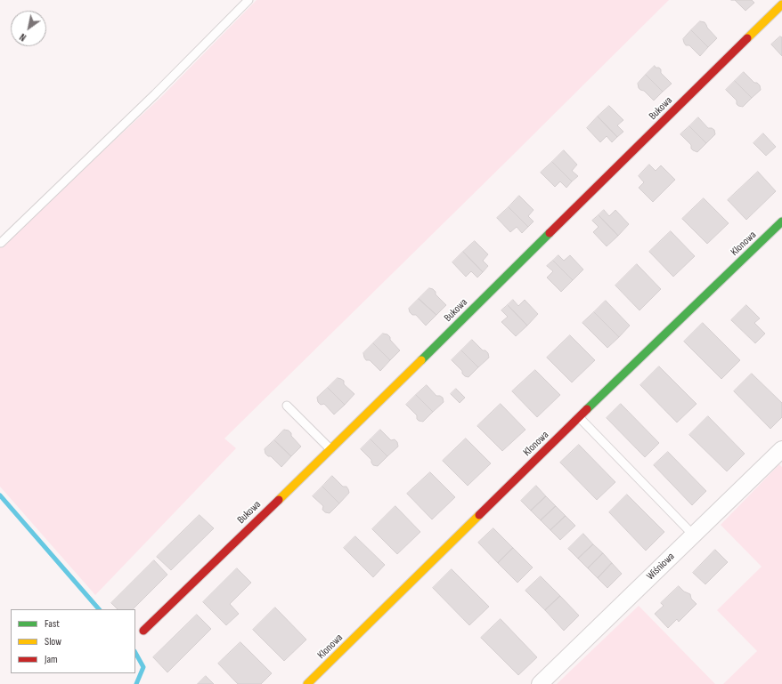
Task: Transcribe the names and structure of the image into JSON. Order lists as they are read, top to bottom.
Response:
{
  "streets": {
    "street": ["Bukowa", "Klonowa", "Wiśniowa"]
  },
  "legend": ["Fast", "Slow", "Jam"],
  "north": "bottom left"
}
